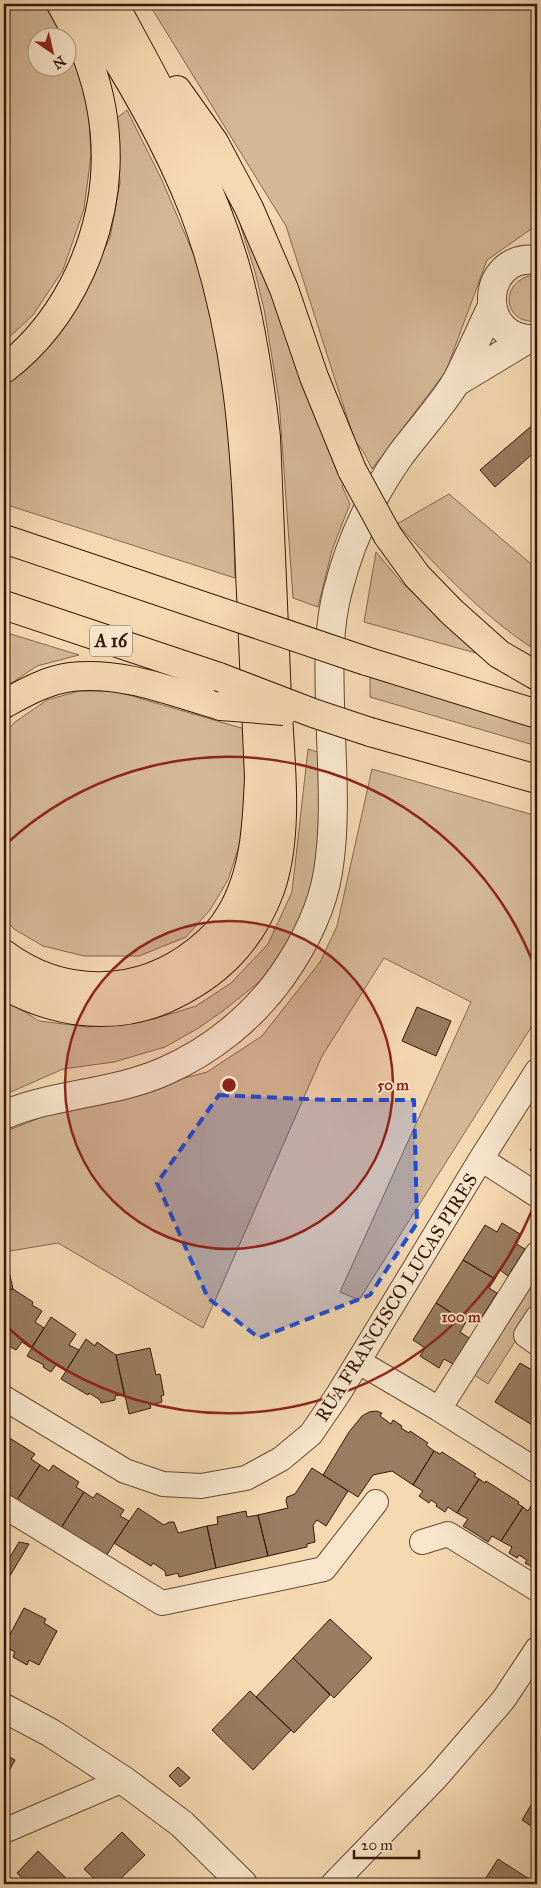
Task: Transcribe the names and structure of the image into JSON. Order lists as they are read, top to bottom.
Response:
{
  "streets": {
    "highway": ["A 16"],
    "street": ["RUA FRANCISCO LUCAS PIRES"]
  },
  "scale_bar": "20 m",
  "north": "bottom right",
  "rings": ["50 m", "100 m"]
}
